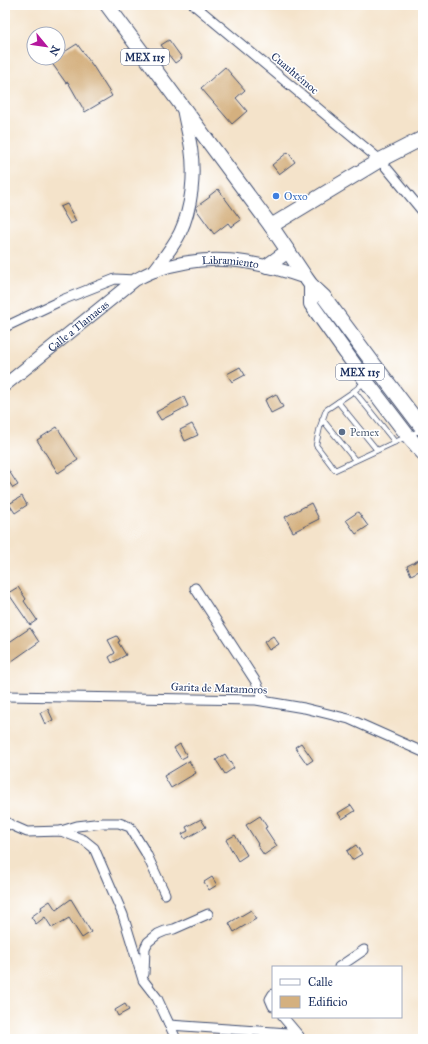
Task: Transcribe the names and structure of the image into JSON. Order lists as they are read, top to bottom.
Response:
{
  "streets": {
    "main road": ["MEX 115", "Libramiento", "Calle a Tlamacas"],
    "street": ["Cuauhtémoc", "Garita de Matamoros"]
  },
  "crossings": [
    ["MEX 115", "Libramiento"],
    ["MEX 115", "Calle a Tlamacas"],
    ["Libramiento", "Calle a Tlamacas"]
  ],
  "places": ["Oxxo", "Pemex"],
  "legend": ["Calle", "Edificio"],
  "north": "bottom right"
}
